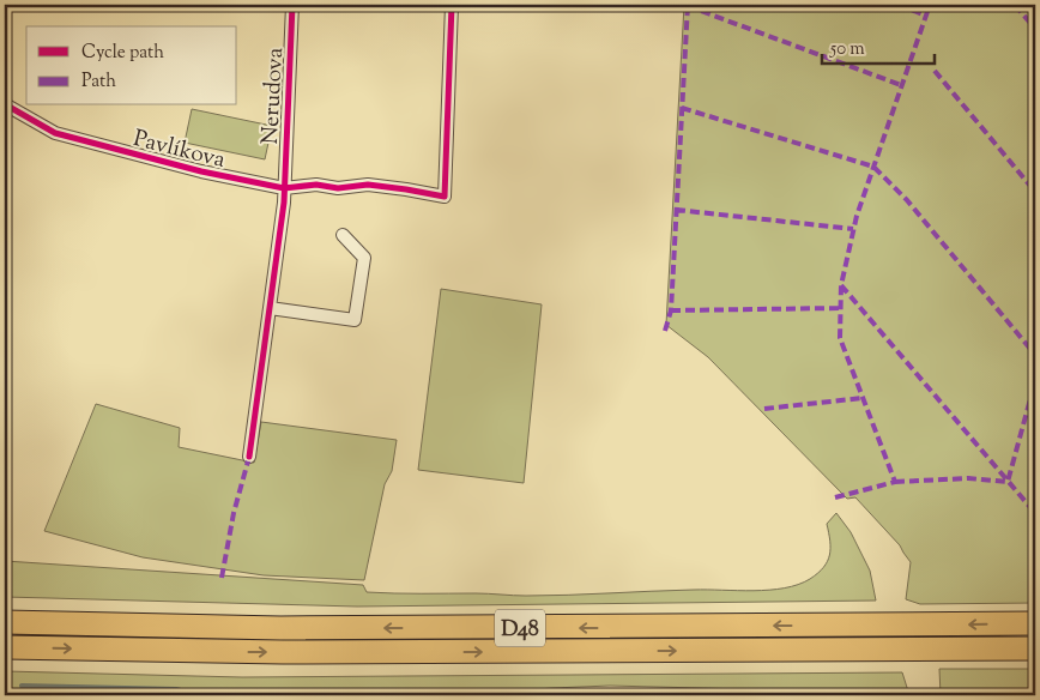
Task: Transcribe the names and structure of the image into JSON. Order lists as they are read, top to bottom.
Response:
{
  "streets": {
    "highway": ["D48"],
    "street": ["Nerudova", "Pavlíkova"]
  },
  "crossings": [
    ["Nerudova", "Pavlíkova"]
  ],
  "legend": ["Cycle path", "Path"],
  "scale_bar": "50 m"
}
